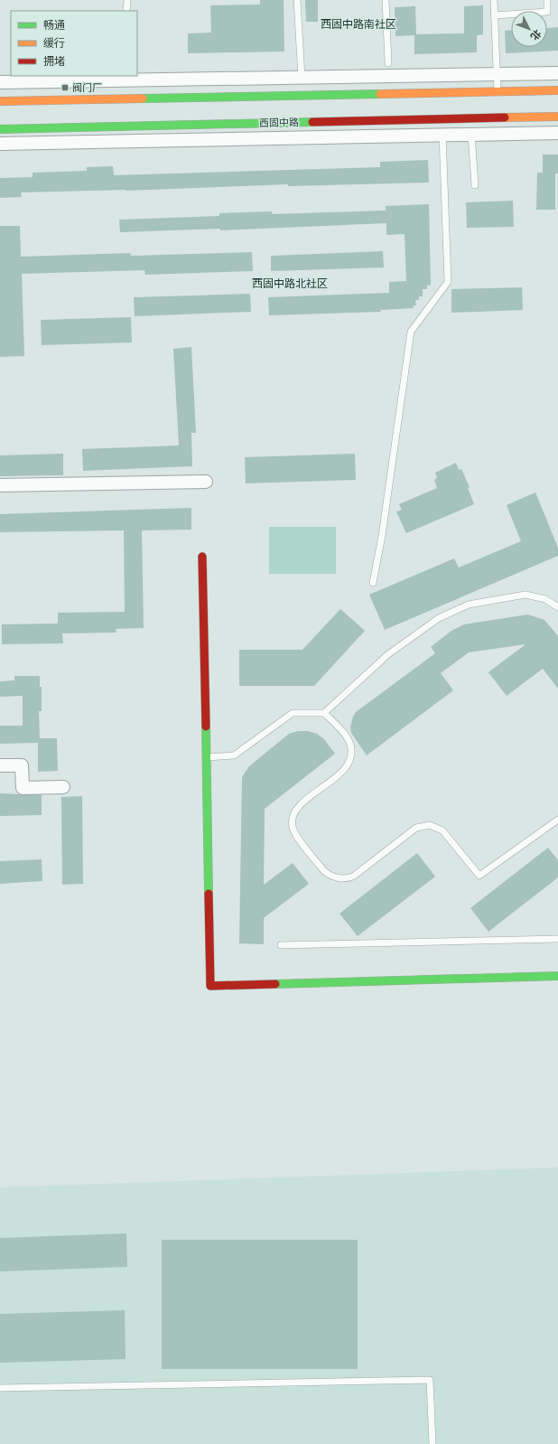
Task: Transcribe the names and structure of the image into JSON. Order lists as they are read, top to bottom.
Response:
{
  "streets": {
    "main road": ["西固中路"]
  },
  "districts": ["西固中路南社区", "西固中路北社区"],
  "places": {
    "transit": ["阀门厂"]
  },
  "legend": ["畅通", "缓行", "拥堵"],
  "north": "bottom right"
}
